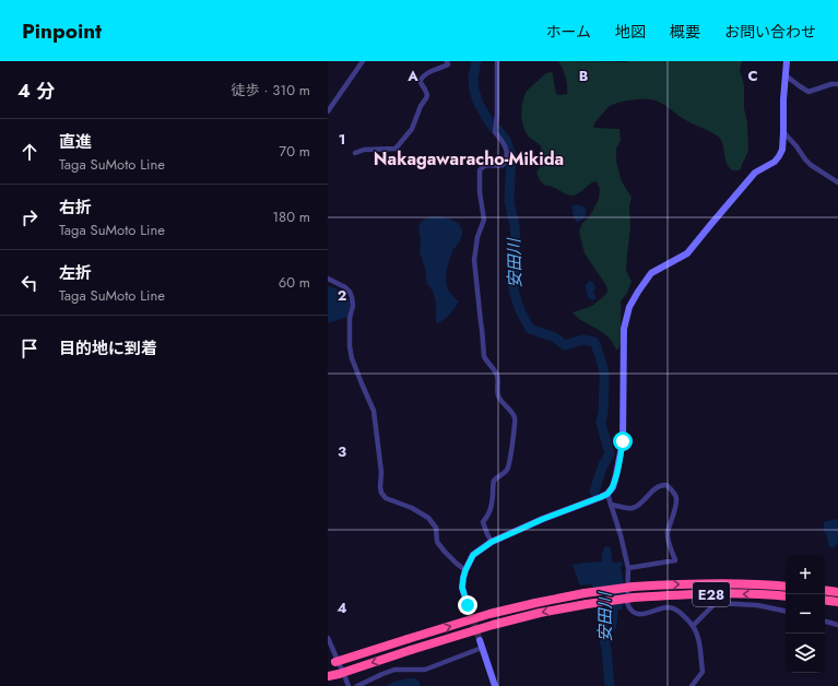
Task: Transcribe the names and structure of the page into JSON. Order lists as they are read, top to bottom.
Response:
{
  "streets": {
    "highway": ["E28"]
  },
  "districts": ["Nakagawaracho-Mikida"],
  "water": ["安田川"],
  "page": {
    "header": "Pinpoint",
    "nav": [
      "ホーム",
      "地図",
      "概要",
      "お問い合わせ"
    ],
    "heading": ["4 分", "徒歩 · 310 m"],
    "list": [
      ["直進", "Taga SuMoto Line", "70 m"],
      ["右折", "Taga SuMoto Line", "180 m"],
      ["左折", "Taga SuMoto Line", "60 m"],
      "目的地に到着"
    ],
    "map_buttons": ["+", "−"]
  },
  "grid": {
    "columns": ["A", "B", "C"],
    "rows": [
      "1",
      "2",
      "3",
      "4"
    ]
  }
}
